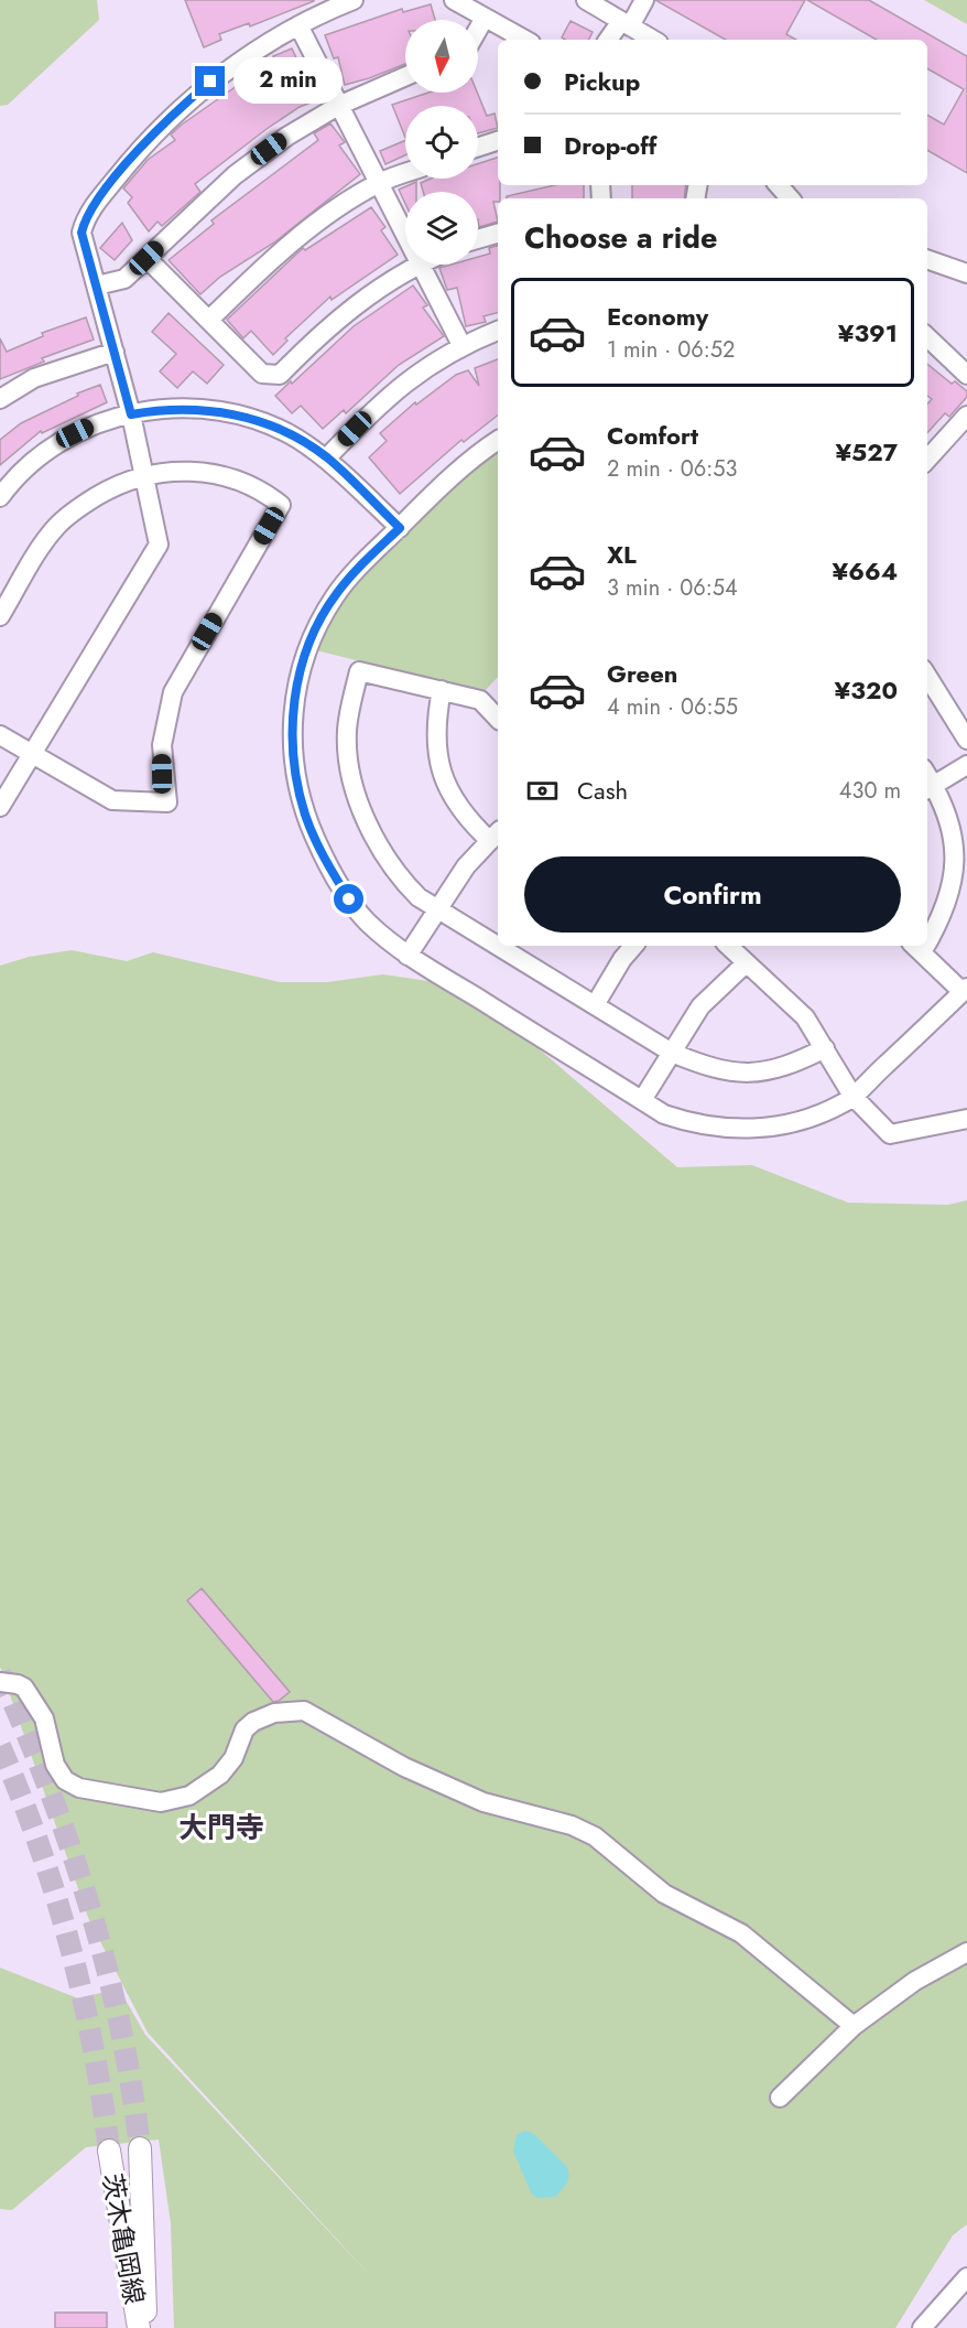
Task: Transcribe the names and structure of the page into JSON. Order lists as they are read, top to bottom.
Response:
{
  "streets": {
    "main road": ["茨木亀岡線"]
  },
  "districts": ["大門寺"],
  "north": "bottom",
  "page": {
    "banner": ["Pickup", "Drop-off"],
    "bubble": "2 min",
    "heading": "Choose a ride",
    "list": [
      {
        "name": "Economy",
        "note": "1 min · 06:52",
        "value": "¥391"
      },
      {
        "name": "Comfort",
        "note": "2 min · 06:53",
        "value": "¥527"
      },
      {
        "name": "XL",
        "note": "3 min · 06:54",
        "value": "¥664"
      },
      {
        "name": "Green",
        "note": "4 min · 06:55",
        "value": "¥320"
      }
    ],
    "pay": ["Cash", "430 m"],
    "buttons": "Confirm"
  }
}
